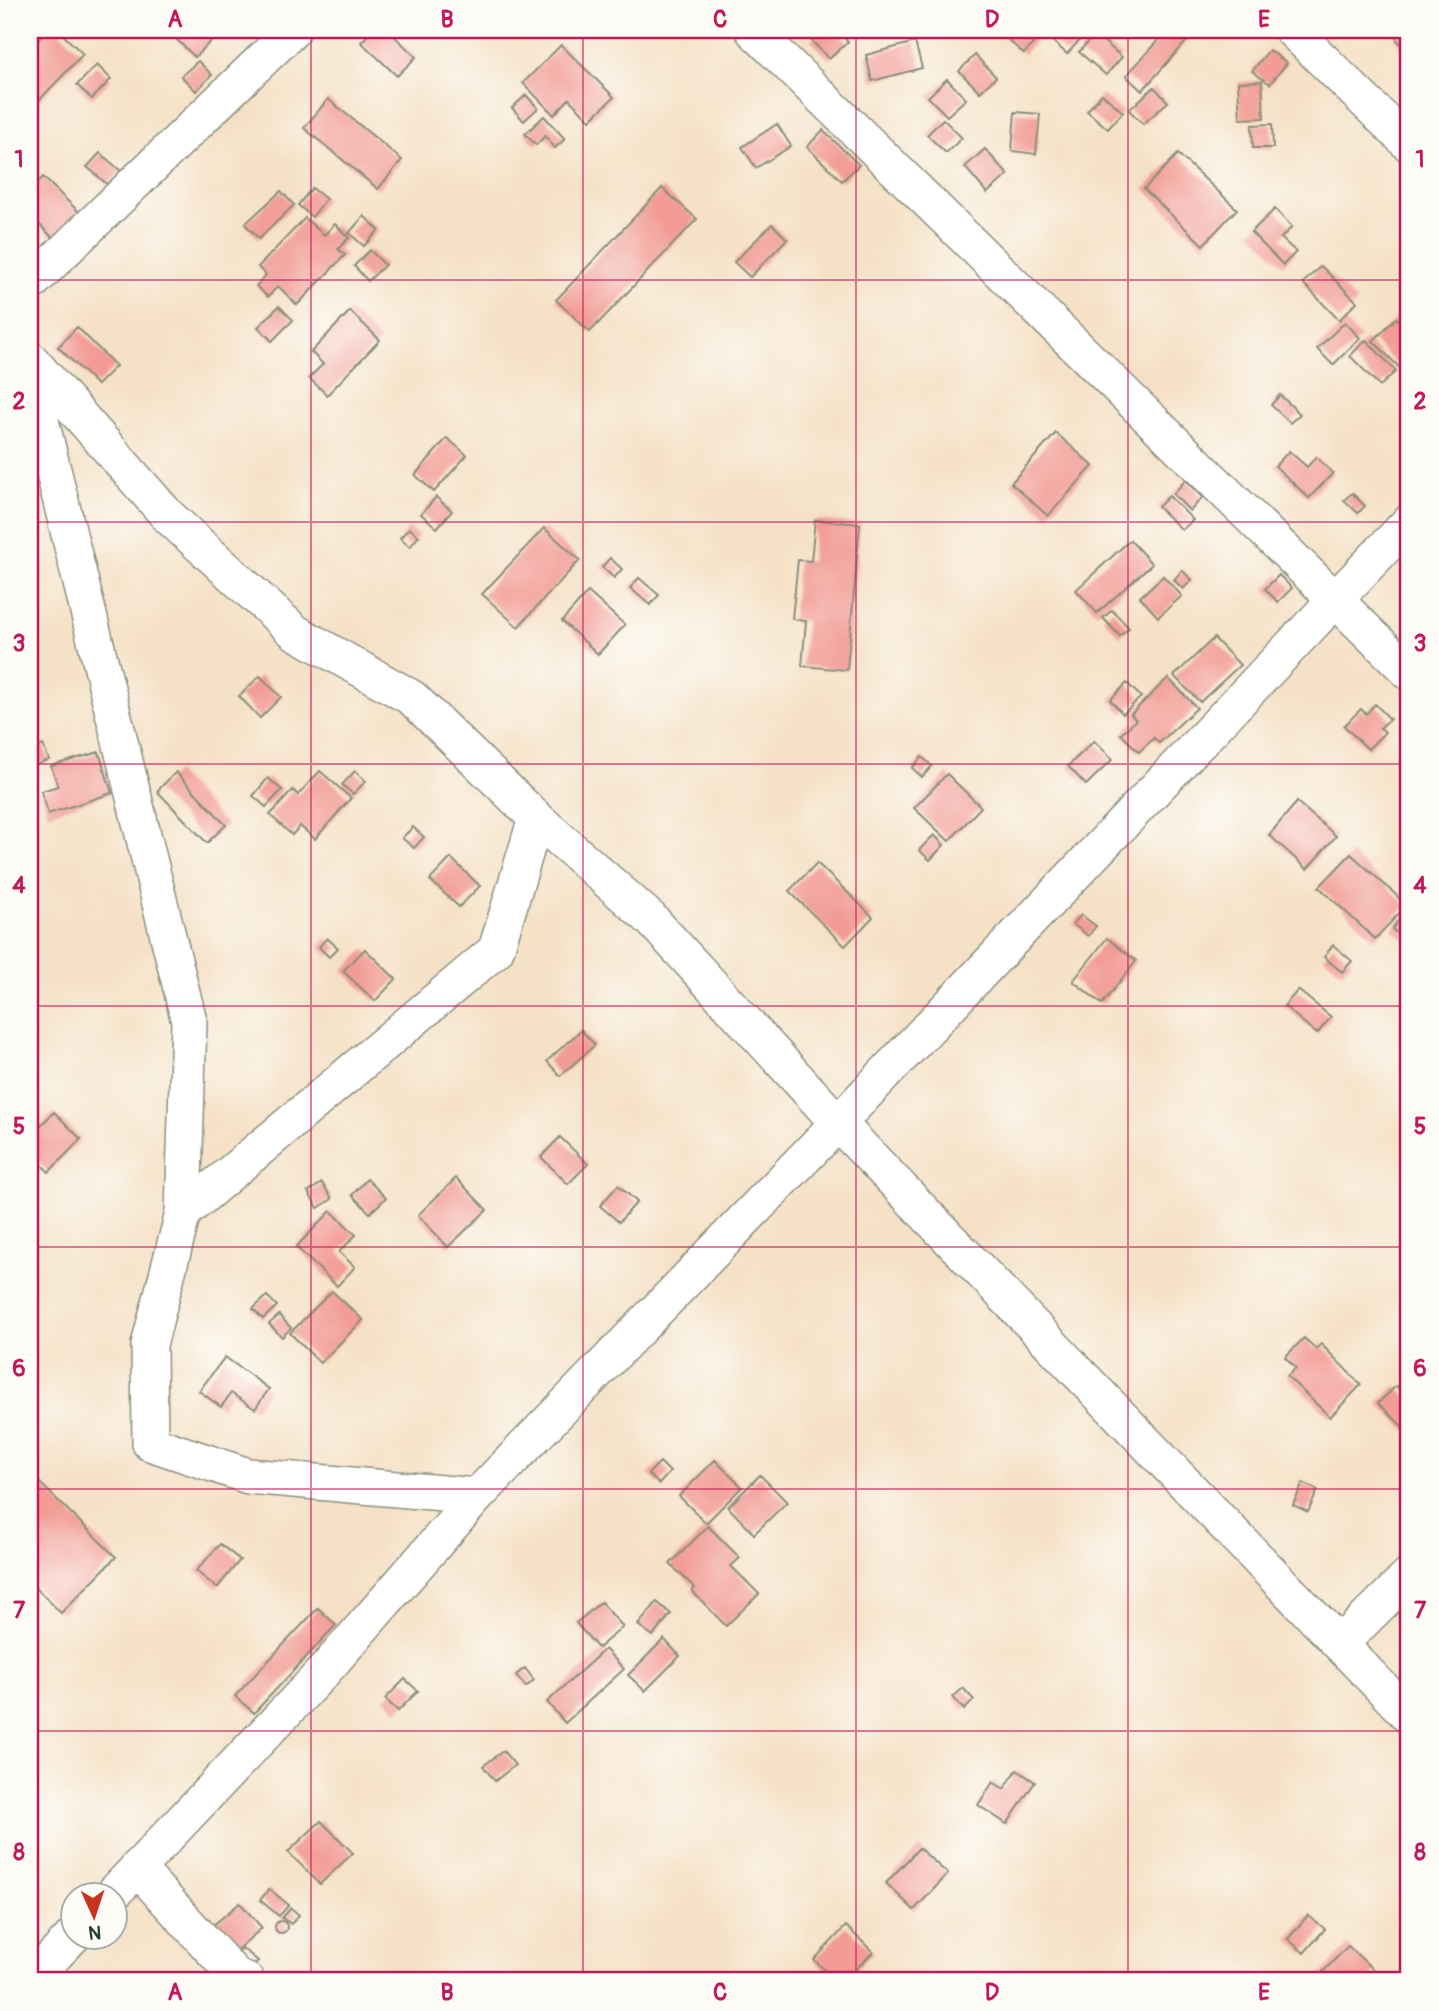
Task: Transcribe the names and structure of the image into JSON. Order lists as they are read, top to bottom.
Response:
{
  "north": "bottom",
  "grid": {
    "columns": [
      "A",
      "B",
      "C",
      "D",
      "E"
    ],
    "rows": [
      "1",
      "2",
      "3",
      "4",
      "5",
      "6",
      "7",
      "8"
    ]
  }
}
